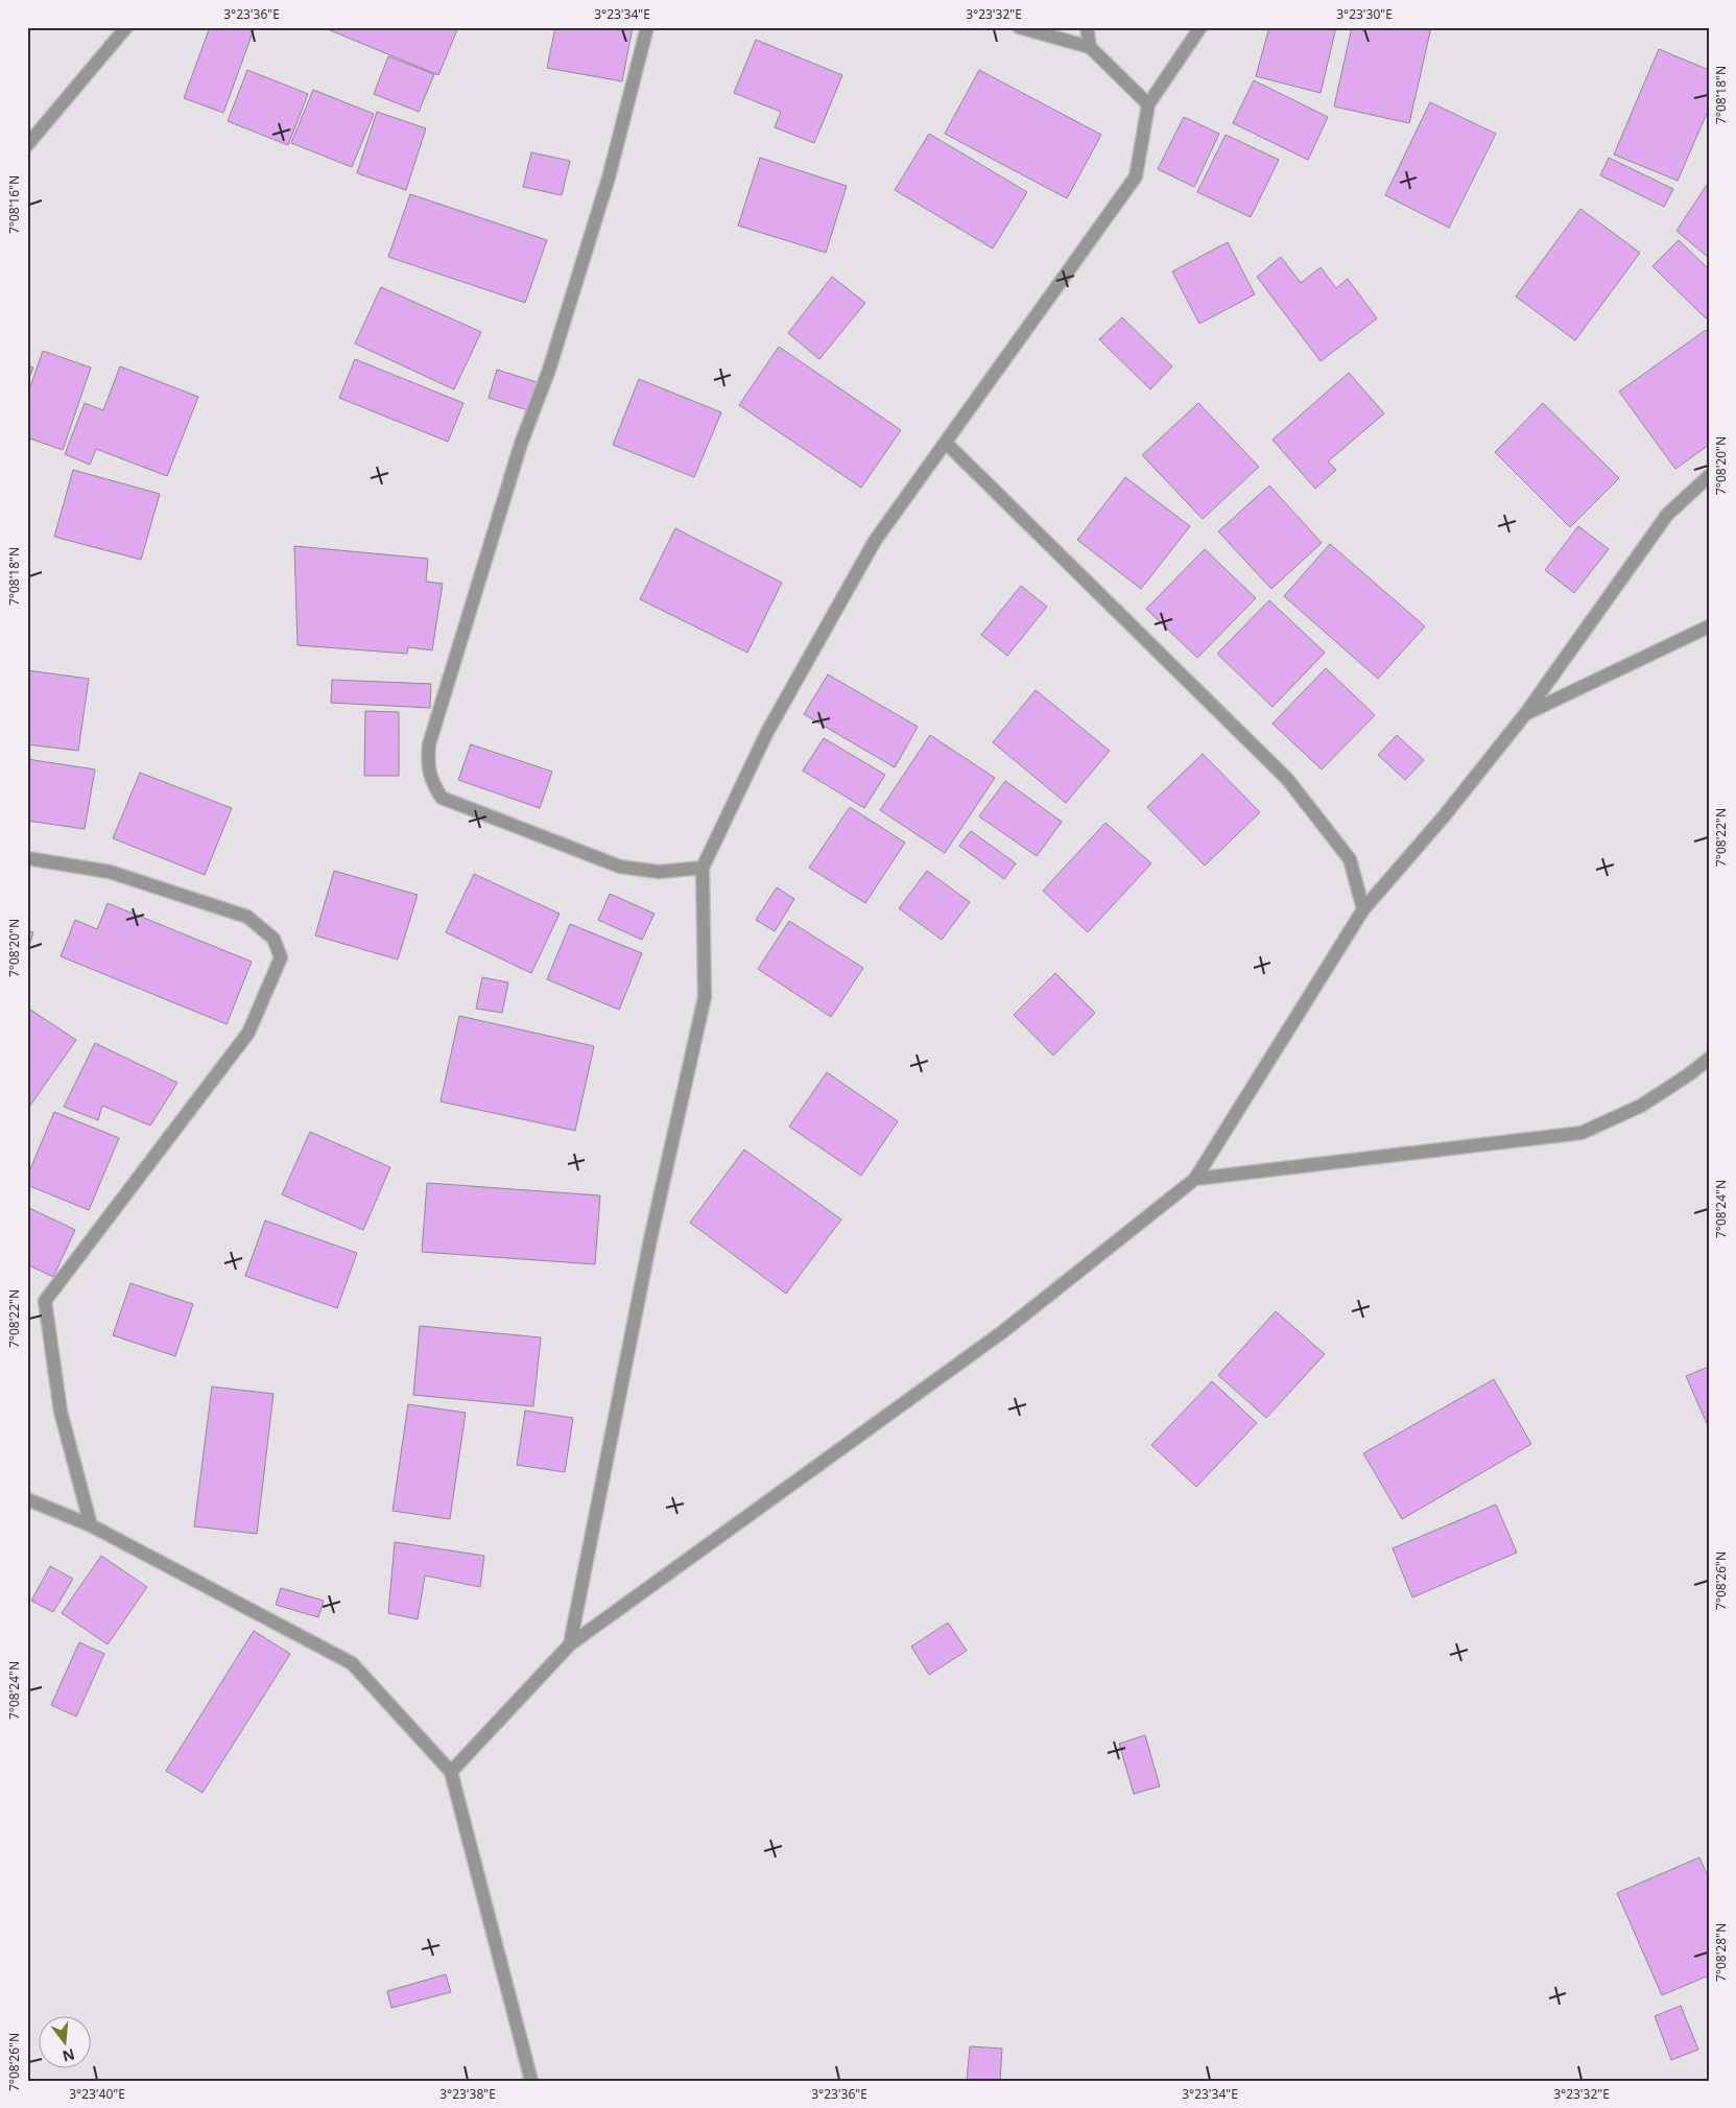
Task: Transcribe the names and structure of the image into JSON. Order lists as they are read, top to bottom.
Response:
{
  "north": "bottom",
  "coordinates": [
    "3°23'36\"E",
    "3°23'34\"E",
    "3°23'32\"E",
    "3°23'30\"E",
    "7°08'18\"N",
    "7°08'16\"N",
    "7°08'20\"N",
    "7°08'22\"N",
    "7°08'24\"N",
    "7°08'26\"N",
    "7°08'28\"N",
    "3°23'40\"E",
    "3°23'38\"E"
  ]
}
